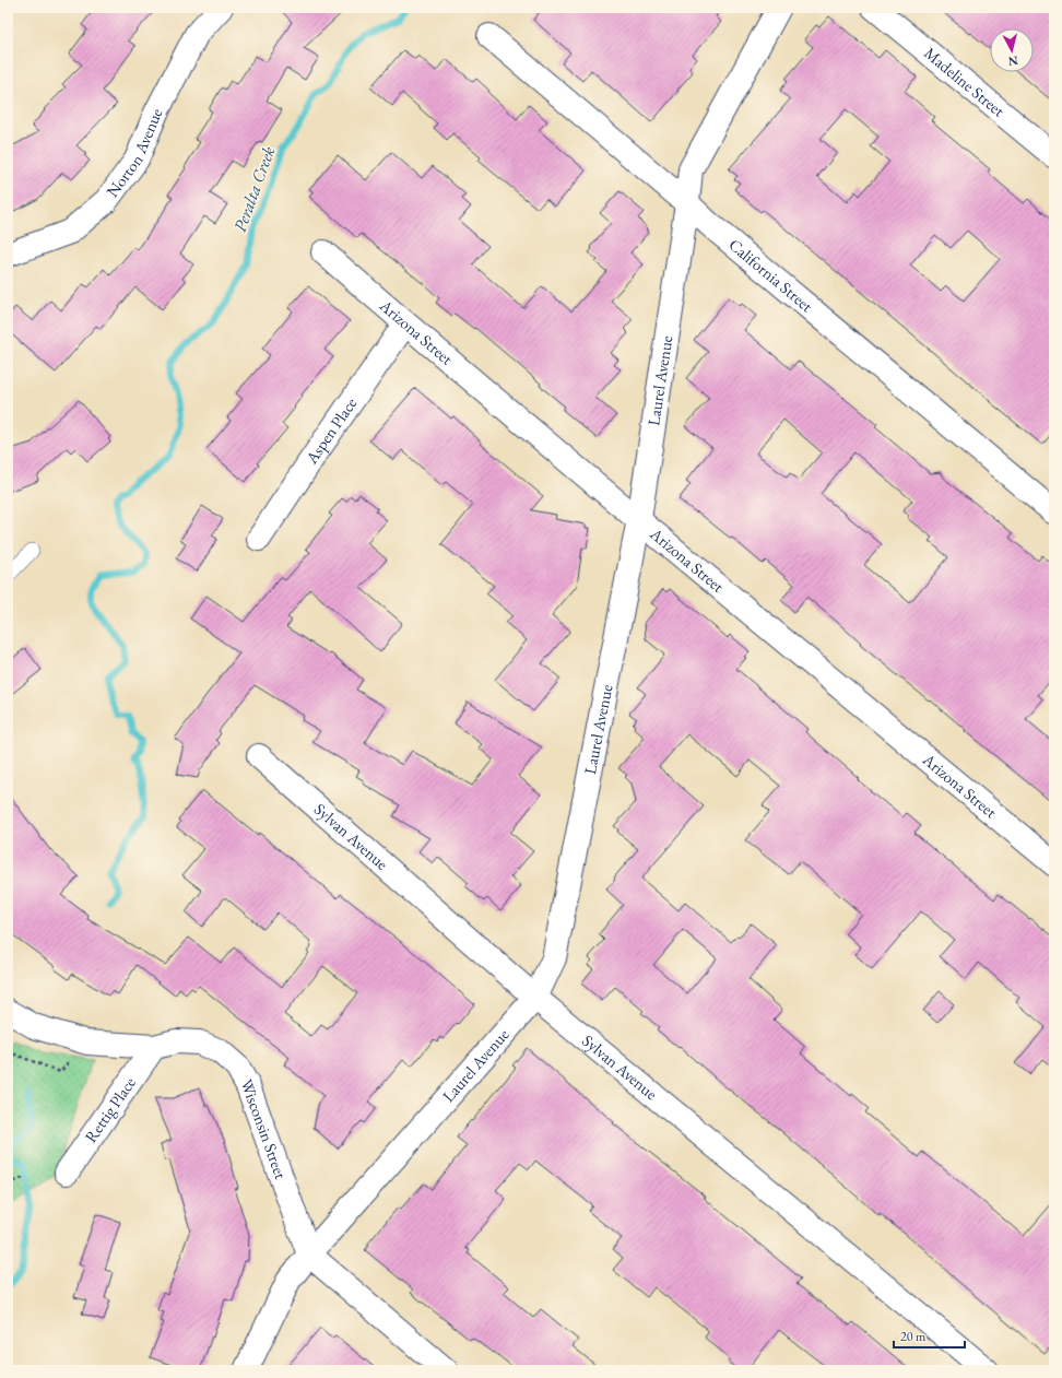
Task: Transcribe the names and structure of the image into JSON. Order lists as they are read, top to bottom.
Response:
{
  "streets": {
    "street": [
      "Madeline Street",
      "Norton Avenue",
      "California Street",
      "Arizona Street",
      "Laurel Avenue",
      "Aspen Place",
      "Sylvan Avenue",
      "Rettig Place",
      "Wisconsin Street"
    ]
  },
  "crossings": [
    ["California Street", "Laurel Avenue"],
    ["Arizona Street", "Laurel Avenue"],
    ["Arizona Street", "Aspen Place"],
    ["Laurel Avenue", "Sylvan Avenue"],
    ["Laurel Avenue", "Wisconsin Street"],
    ["Rettig Place", "Wisconsin Street"]
  ],
  "water": ["Peralta Creek"],
  "scale_bar": "20 m",
  "north": "bottom"
}
